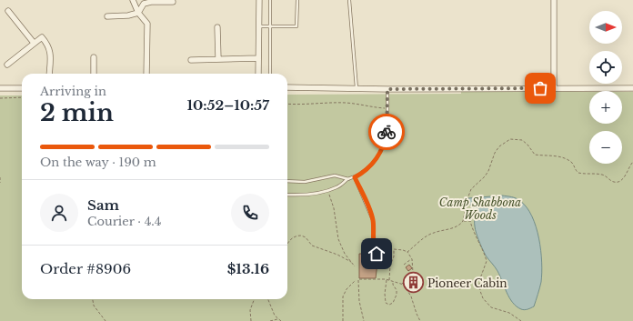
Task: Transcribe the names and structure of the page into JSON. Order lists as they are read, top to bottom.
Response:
{
  "parks": ["Camp Shabbona Woods"],
  "places": {
    "building": ["Pioneer Cabin"]
  },
  "north": "right",
  "page": {
    "map_buttons": ["+", "−"],
    "heading": ["2 min", "Arriving in", "10:52–10:57"],
    "panel": [
      "Sam",
      "Courier · 4.4",
      "Order #8906",
      "$13.16"
    ],
    "bar": "On the way · 190 m"
  }
}
